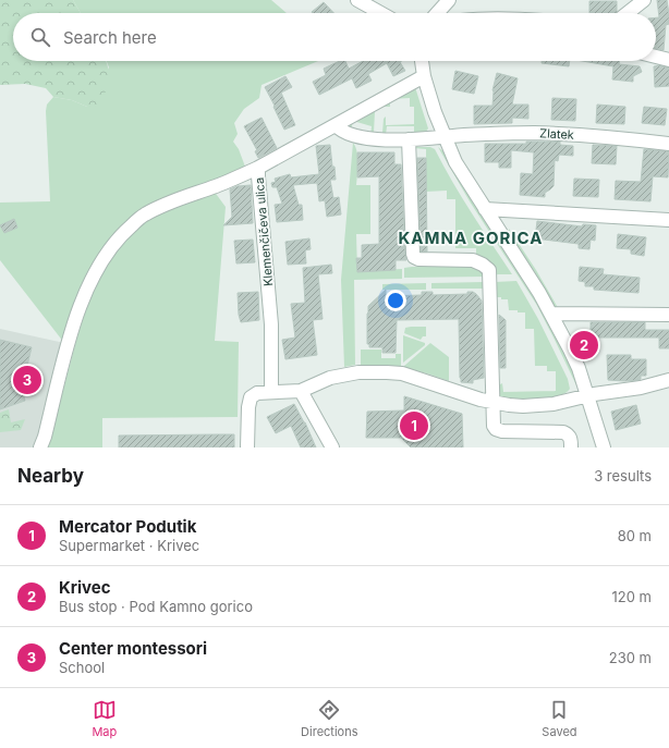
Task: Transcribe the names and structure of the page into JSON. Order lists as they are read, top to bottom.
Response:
{
  "streets": {
    "street": ["Zlatek", "Klemenčičeva ulica"]
  },
  "districts": ["KAMNA GORICA"],
  "page": {
    "search": "Search here",
    "pins": ["2", "3", "1"],
    "heading": ["Nearby", "3 results"],
    "list": [
      {
        "mark": "1",
        "name": "Mercator Podutik",
        "note": "Supermarket · Krivec",
        "value": "80 m"
      },
      {
        "mark": "2",
        "name": "Krivec",
        "note": "Bus stop · Pod Kamno gorico",
        "value": "120 m"
      },
      {
        "mark": "3",
        "name": "Center montessori",
        "note": "School",
        "value": "230 m"
      }
    ],
    "nav": ["Map", "Directions", "Saved"]
  }
}
